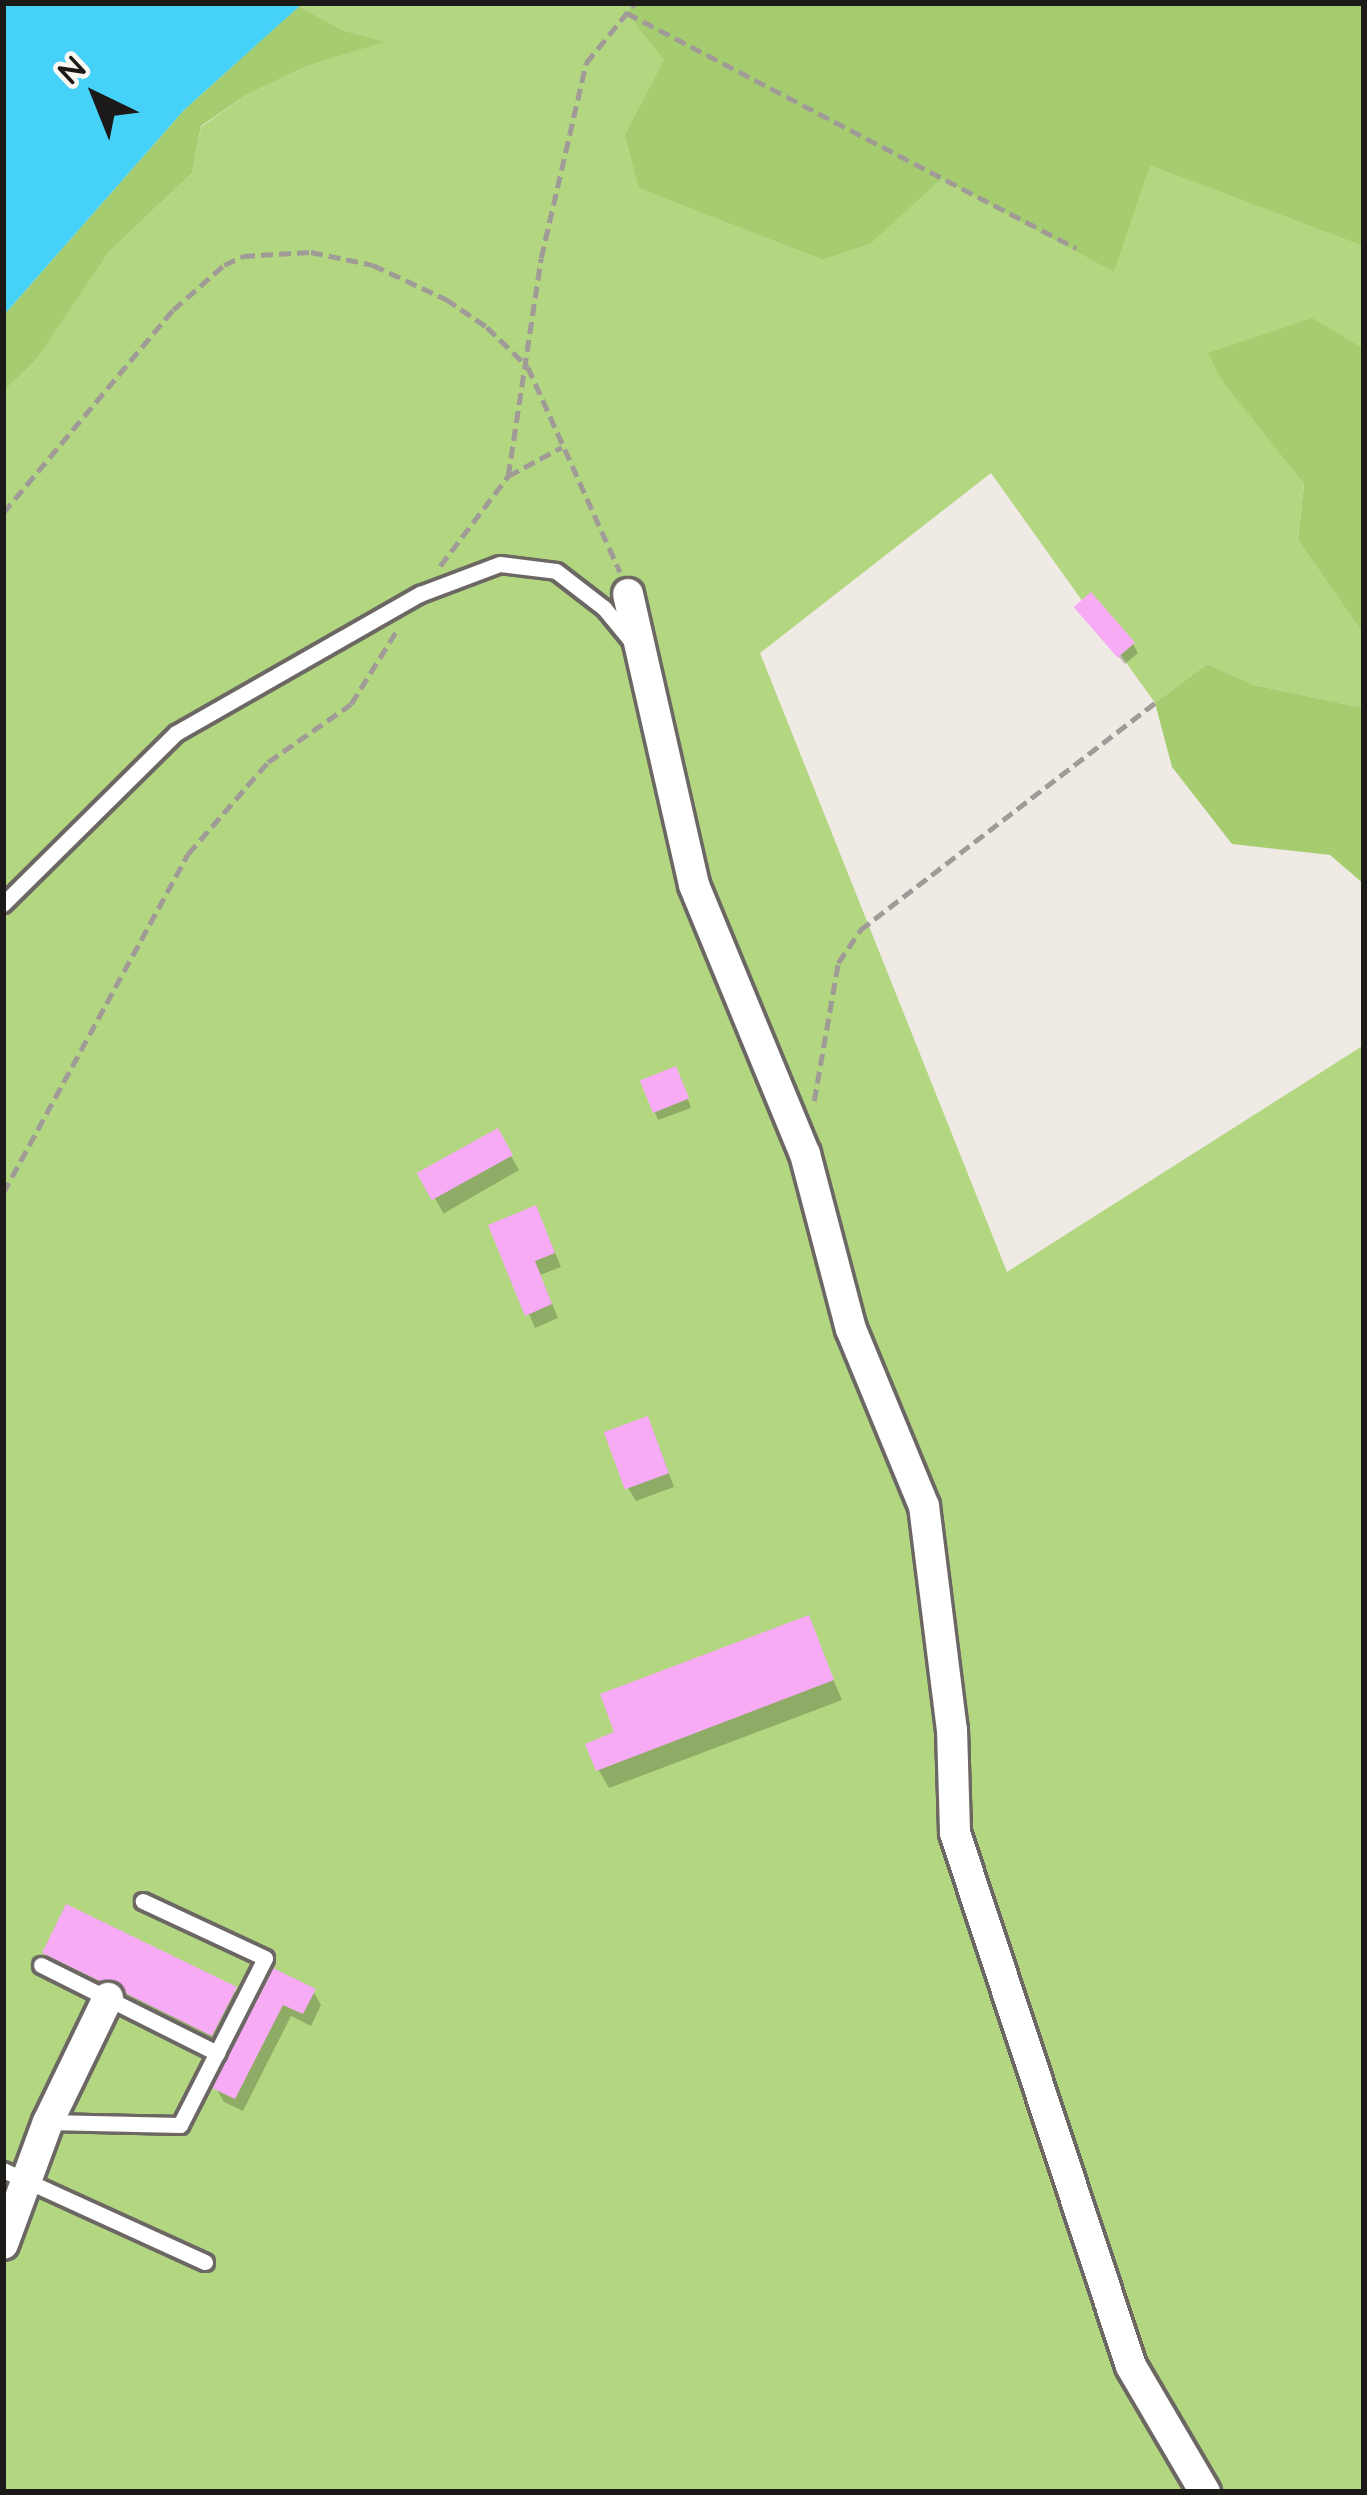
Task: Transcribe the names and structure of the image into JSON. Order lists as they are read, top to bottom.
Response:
{
  "north": "top left"
}
